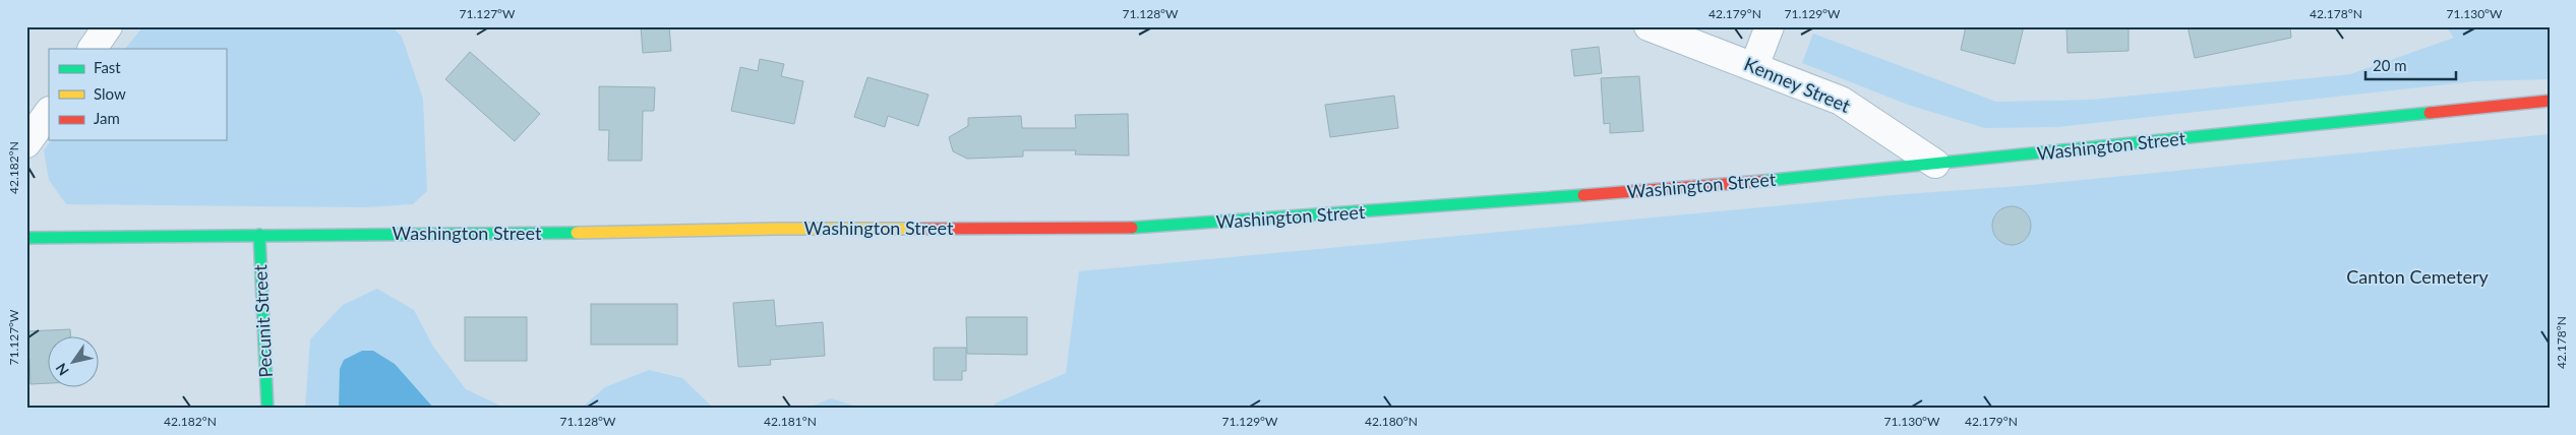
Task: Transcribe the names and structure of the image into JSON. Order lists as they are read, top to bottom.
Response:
{
  "streets": {
    "main road": ["Washington Street", "Pecunit Street"],
    "street": ["Kenney Street"]
  },
  "crossings": [
    ["Kenney Street", "Washington Street"],
    ["Washington Street", "Pecunit Street"]
  ],
  "parks": ["Canton Cemetery"],
  "legend": ["Fast", "Slow", "Jam"],
  "scale_bar": "20 m",
  "north": "bottom left",
  "coordinates": [
    "71.127°W",
    "71.128°W",
    "42.179°N",
    "71.129°W",
    "42.178°N",
    "71.130°W",
    "42.182°N",
    "42.181°N",
    "42.180°N"
  ]
}
